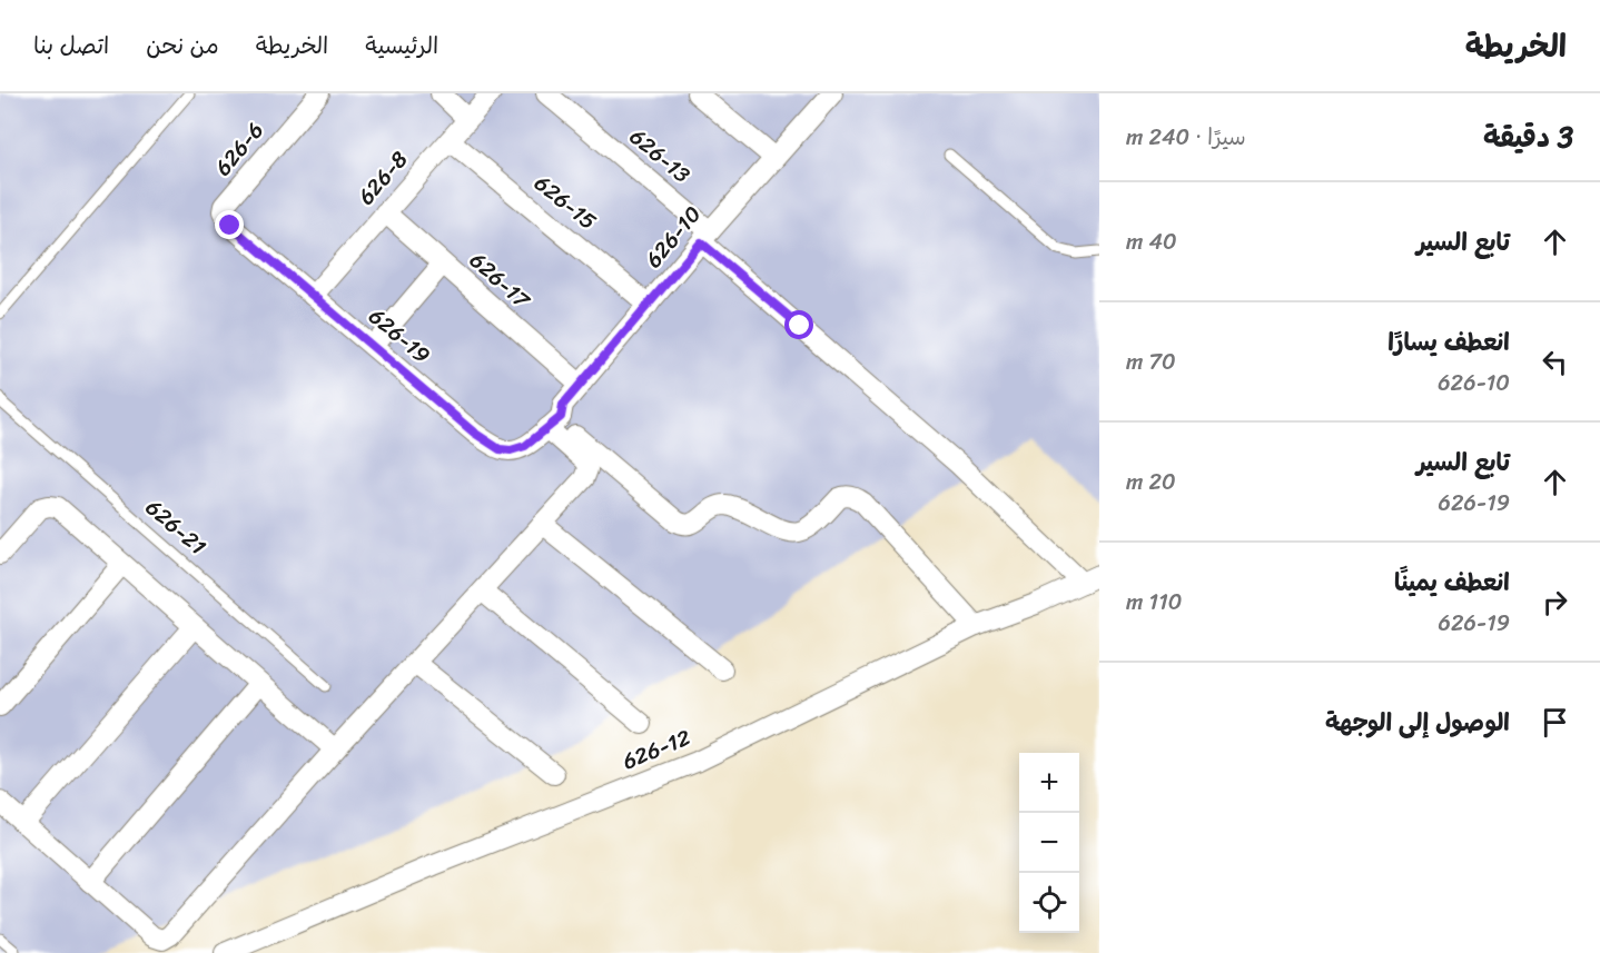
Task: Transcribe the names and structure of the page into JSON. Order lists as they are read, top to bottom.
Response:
{
  "streets": {
    "street": [
      "626-6",
      "626-13",
      "626-8",
      "626-15",
      "626-10",
      "626-17",
      "626-19",
      "626-12"
    ],
    "lane": ["626-21"]
  },
  "crossings": [
    ["626-6", "626-19"],
    ["626-13", "626-10"],
    ["626-13", "626-12"],
    ["626-8", "626-15"],
    ["626-8", "626-17"],
    ["626-8", "626-19"],
    ["626-15", "626-10"],
    ["626-10", "626-17"],
    ["626-10", "626-19"]
  ],
  "page": {
    "header": "الخريطة",
    "nav": [
      "الرئيسية",
      "الخريطة",
      "من نحن",
      "اتصل بنا"
    ],
    "heading": ["3 دقيقة", "سيرًا · 240 m"],
    "list": [
      ["تابع السير", "40 m"],
      ["انعطف يسارًا", "626-10", "70 m"],
      ["تابع السير", "626-19", "20 m"],
      ["انعطف يمينًا", "626-19", "110 m"],
      "الوصول إلى الوجهة"
    ],
    "map_buttons": ["+", "−"]
  }
}
